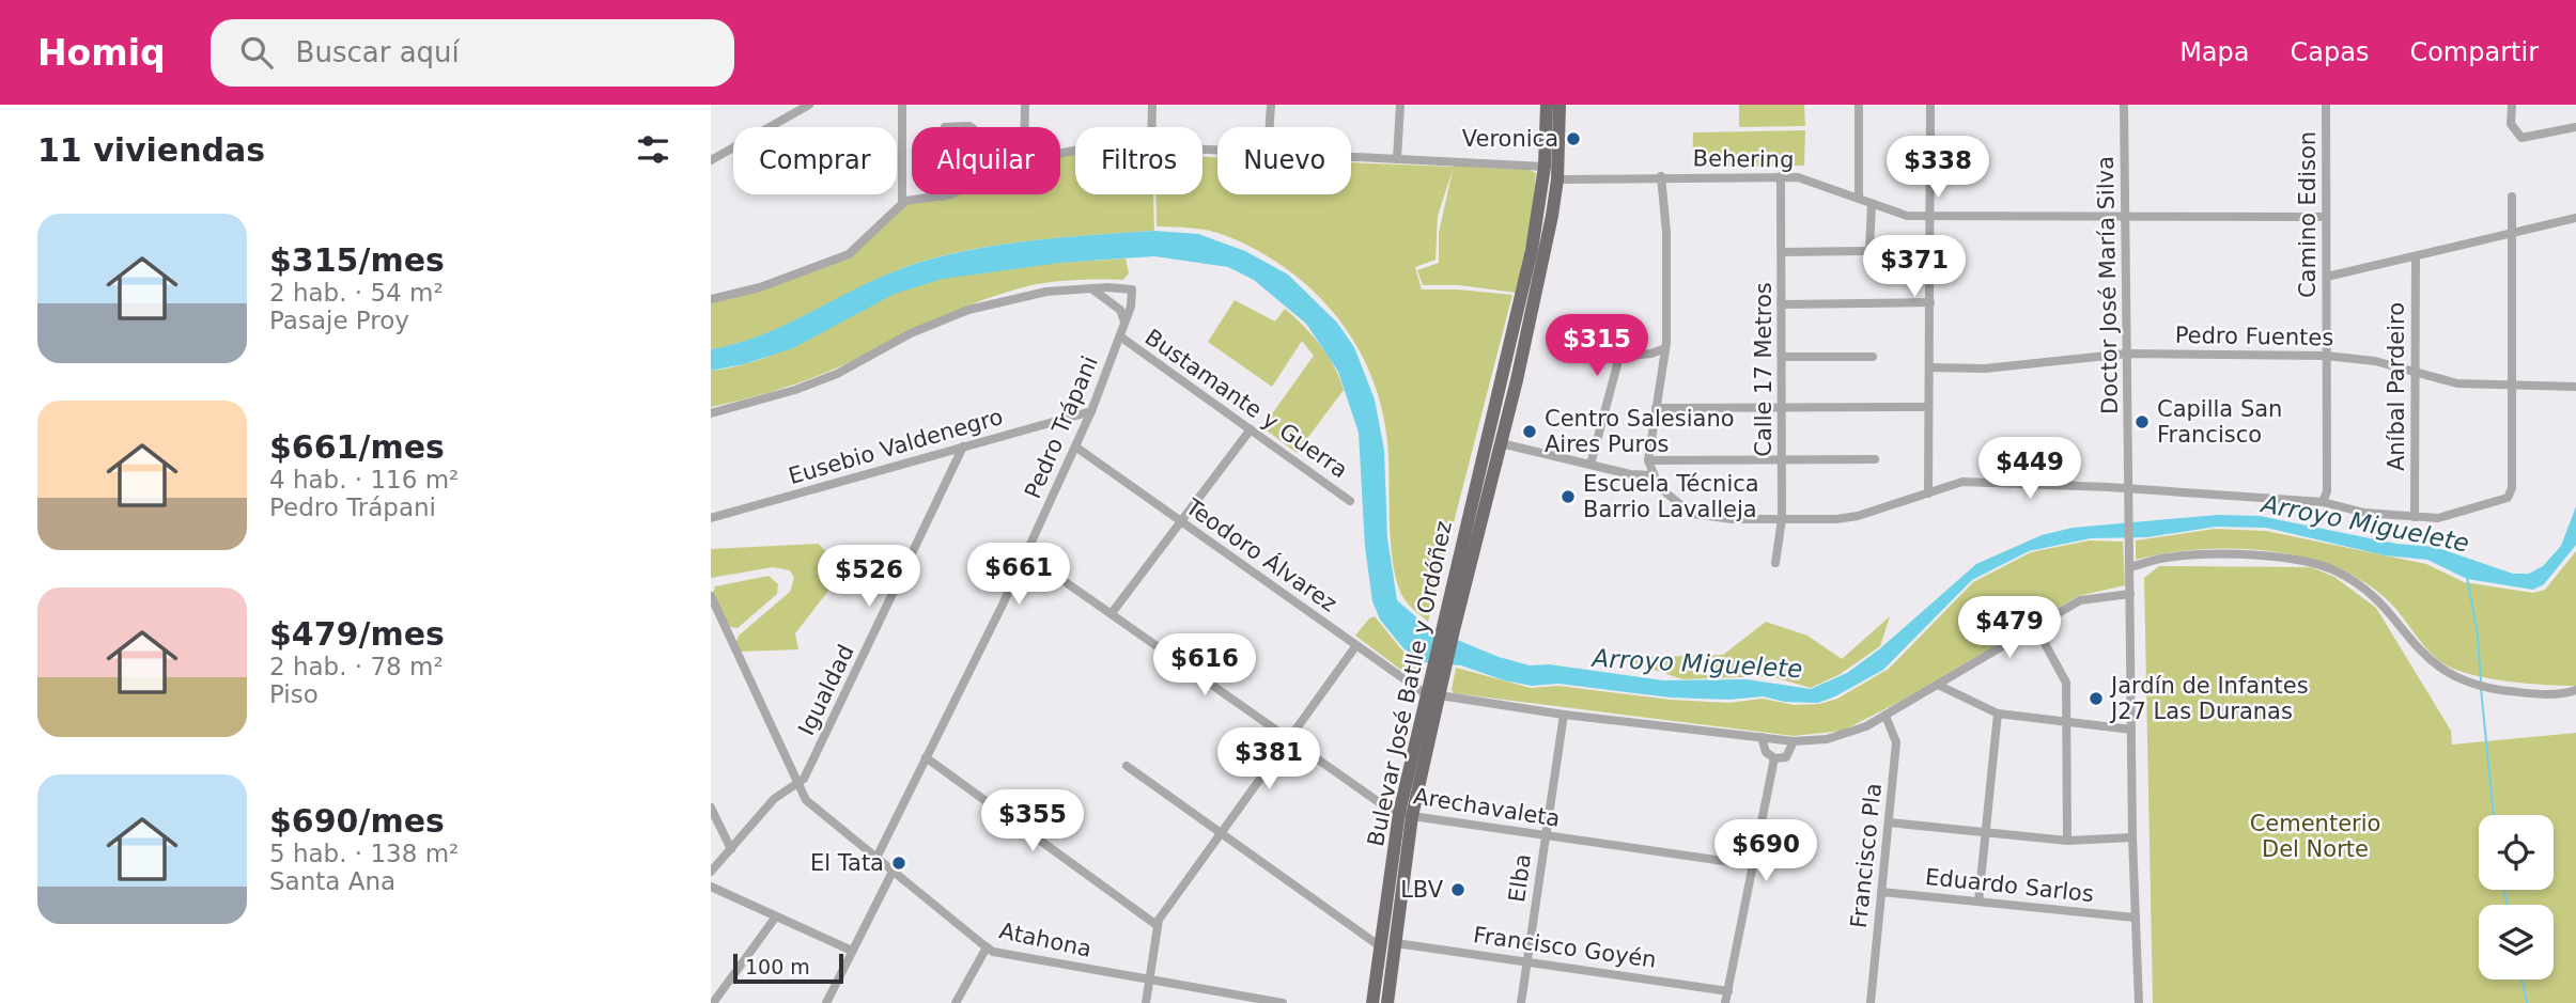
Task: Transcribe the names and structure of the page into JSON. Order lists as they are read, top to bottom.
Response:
{
  "streets": {
    "main road": ["Bulevar José Batlle y Ordóñez"],
    "street": [
      "Behering",
      "Camino Edison",
      "Doctor José María Silva",
      "Pedro Fuentes",
      "Calle 17 Metros",
      "Aníbal Pardeiro",
      "Bustamante y Guerra",
      "Pedro Trápani",
      "Eusebio Valdenegro",
      "Teodoro Álvarez",
      "Igualdad",
      "Arechavaleta",
      "Francisco Pla",
      "Elba",
      "Eduardo Sarlos",
      "Atahona",
      "Francisco Goyén"
    ]
  },
  "crossings": [
    ["Behering", "Camino Edison"],
    ["Behering", "Doctor José María Silva"],
    ["Behering", "Calle 17 Metros"],
    ["Behering", "Bulevar José Batlle y Ordóñez"],
    ["Camino Edison", "Pedro Fuentes"],
    ["Doctor José María Silva", "Pedro Fuentes"],
    ["Doctor José María Silva", "Eduardo Sarlos"],
    ["Pedro Fuentes", "Aníbal Pardeiro"],
    ["Bustamante y Guerra", "Pedro Trápani"],
    ["Pedro Trápani", "Eusebio Valdenegro"],
    ["Pedro Trápani", "Teodoro Álvarez"],
    ["Pedro Trápani", "Arechavaleta"],
    ["Pedro Trápani", "Atahona"],
    ["Eusebio Valdenegro", "Igualdad"],
    ["Teodoro Álvarez", "Bulevar José Batlle y Ordóñez"],
    ["Bulevar José Batlle y Ordóñez", "Arechavaleta"],
    ["Bulevar José Batlle y Ordóñez", "Francisco Goyén"],
    ["Igualdad", "Atahona"],
    ["Arechavaleta", "Elba"],
    ["Francisco Pla", "Eduardo Sarlos"],
    ["Elba", "Francisco Goyén"]
  ],
  "water": ["Arroyo Miguelete"],
  "parks": ["Cementerio Del Norte"],
  "places": [
    "Veronica",
    "Capilla San Francisco",
    "Centro Salesiano Aires Puros",
    "Escuela Técnica Barrio Lavalleja",
    "Jardín de Infantes J27 Las Duranas",
    "El Tata",
    "LBV"
  ],
  "scale_bar": "100 m",
  "page": {
    "header": "Homiq",
    "search": "Buscar aquí",
    "nav": ["Mapa", "Capas", "Compartir"],
    "heading": "11 viviendas",
    "chip": [
      "Comprar",
      "Alquilar",
      "Filtros",
      "Nuevo"
    ],
    "price": [
      "$338",
      "$371",
      "$315",
      "$449",
      "$661",
      "$526",
      "$479",
      "$616",
      "$381",
      "$355",
      "$690"
    ],
    "list": [
      {
        "name": "$315/mes",
        "note": "2 hab. · 54 m² · Pasaje Proy"
      },
      {
        "name": "$661/mes",
        "note": "4 hab. · 116 m² · Pedro Trápani"
      },
      {
        "name": "$479/mes",
        "note": "2 hab. · 78 m² · Piso"
      },
      {
        "name": "$690/mes",
        "note": "5 hab. · 138 m² · Santa Ana"
      }
    ],
    "scale": "100 m"
  }
}
